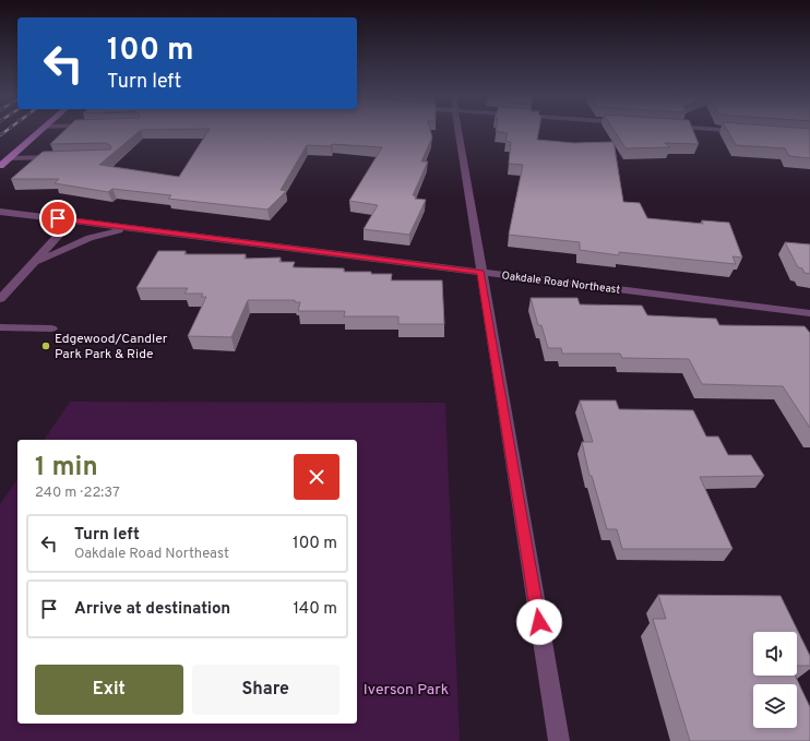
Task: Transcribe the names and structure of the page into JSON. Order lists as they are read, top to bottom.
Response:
{
  "streets": {
    "street": ["Oakdale Road Northeast"]
  },
  "parks": ["Iverson Park"],
  "places": ["Edgewood/Candler Park Park & Ride"],
  "page": {
    "turn": ["100 m", "Turn left"],
    "heading": ["1 min", "240 m · 22:37"],
    "list": [
      {
        "name": "Turn left",
        "note": "Oakdale Road Northeast",
        "value": "100 m"
      },
      {
        "name": "Arrive at destination",
        "value": "140 m"
      }
    ],
    "buttons": ["Exit", "Share"]
  }
}
